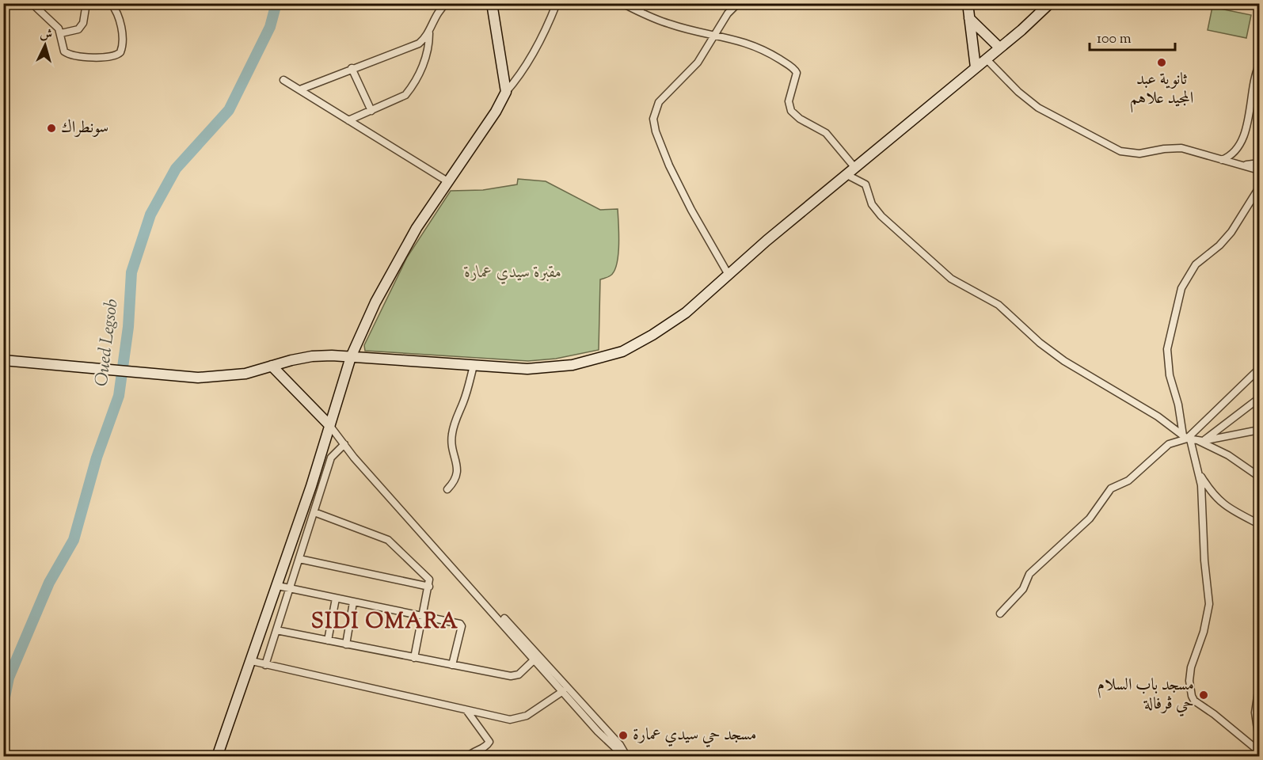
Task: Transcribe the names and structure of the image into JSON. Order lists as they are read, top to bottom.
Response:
{
  "districts": ["SIDI OMARA"],
  "water": ["Oued Legsob"],
  "parks": ["مقبرة سيدي عمارة"],
  "places": [
    "ثانوية عبد المجيد علاهم",
    "سونطراك",
    "مسجد باب السلام حي ڨرفالة",
    "مسجد حي سيدي عمارة"
  ],
  "scale_bar": "100 m",
  "north": "top"
}
